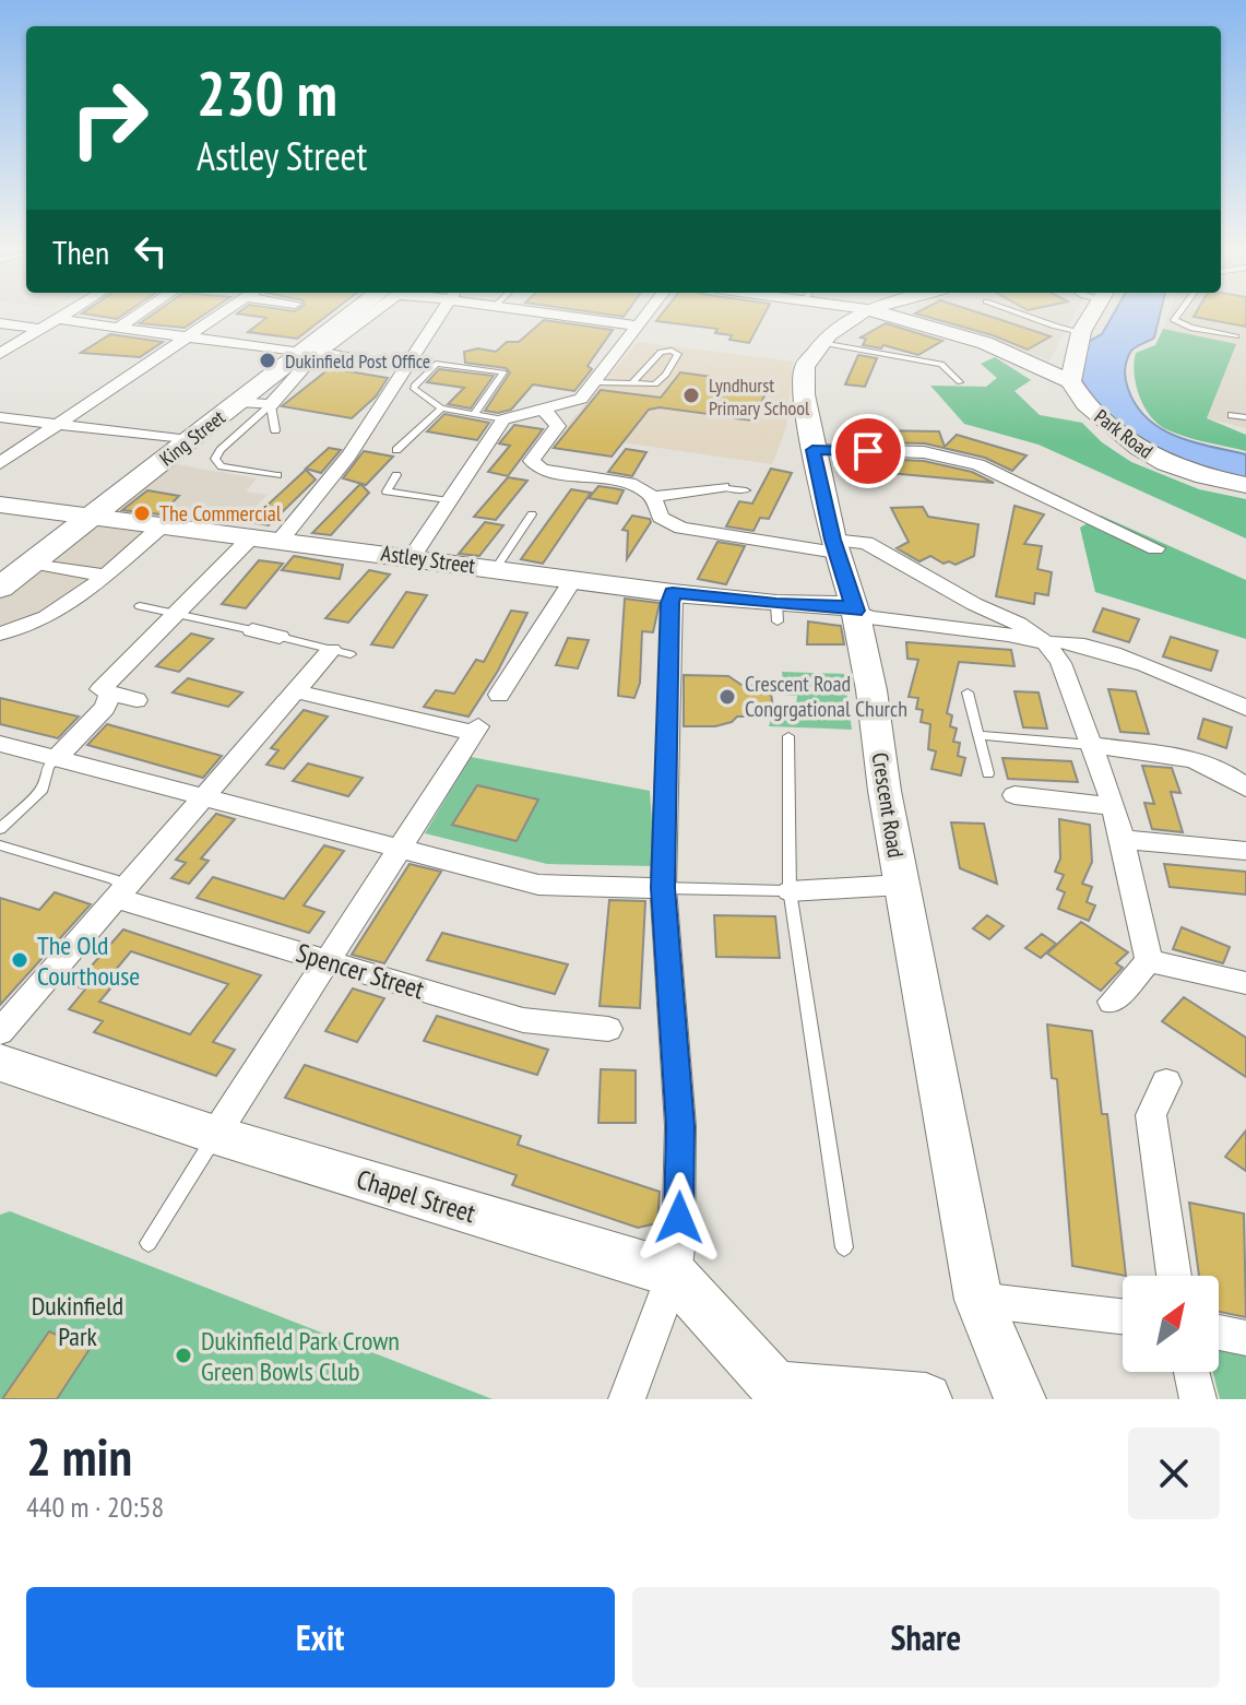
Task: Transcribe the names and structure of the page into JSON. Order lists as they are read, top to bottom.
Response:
{
  "streets": {
    "main road": [
      "Park Road",
      "King Street",
      "Astley Street",
      "Crescent Road",
      "Chapel Street"
    ],
    "street": ["Spencer Street"]
  },
  "crossings": [
    ["King Street", "Astley Street"],
    ["Astley Street", "Crescent Road"]
  ],
  "parks": ["Dukinfield Park"],
  "places": [
    "Dukinfield Post Office",
    "Lyndhurst Primary School",
    "The Commercial",
    "Crescent Road Congrgational Church",
    "The Old Courthouse",
    "Dukinfield Park Crown Green Bowls Club"
  ],
  "north": "top right",
  "page": {
    "turn": ["230 m", "Astley Street"],
    "then": "Then",
    "heading": ["2 min", "440 m · 20:58"],
    "buttons": ["Exit", "Share"]
  }
}
